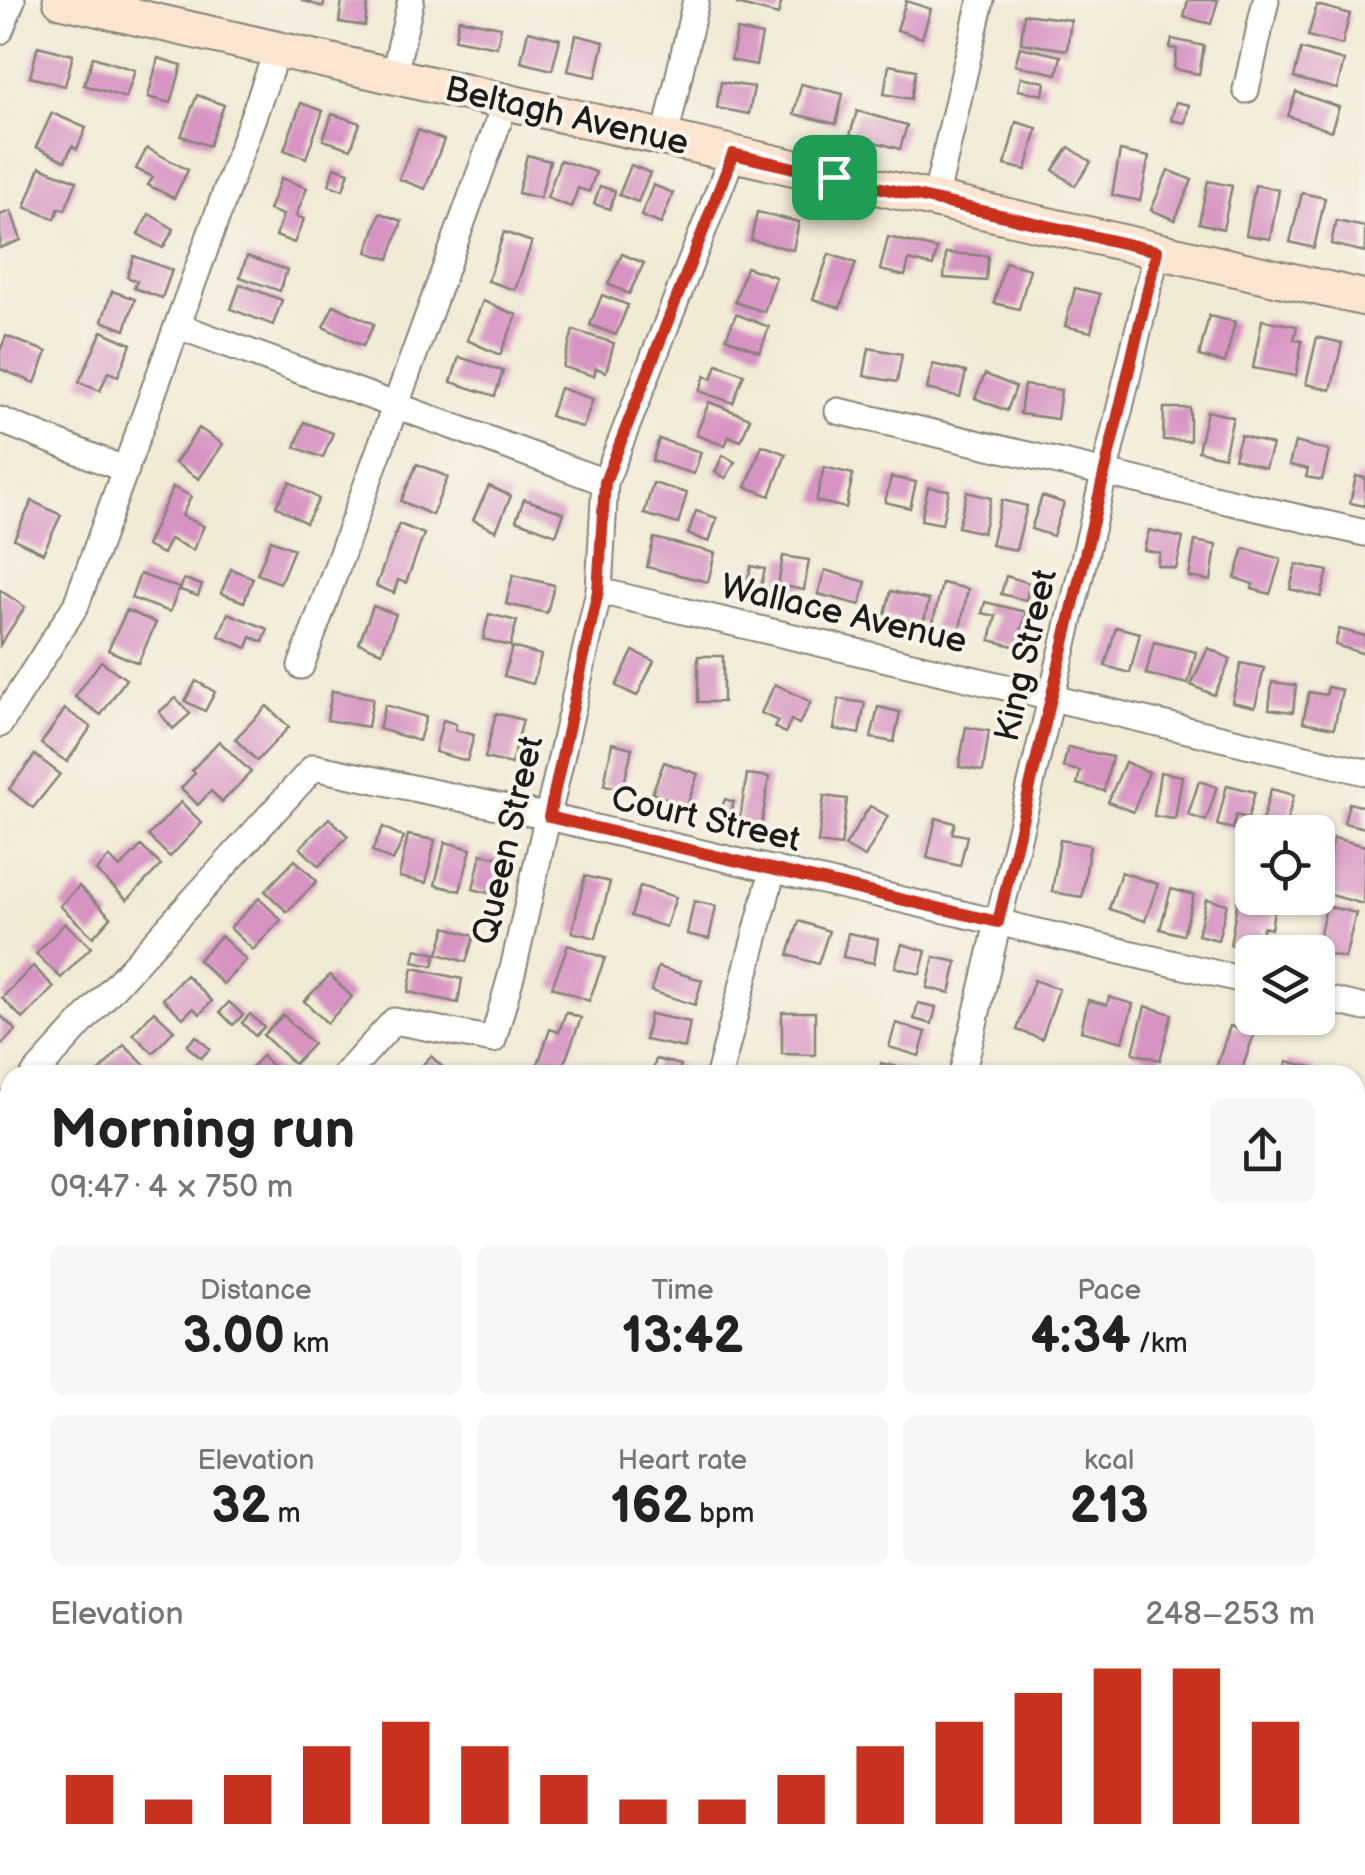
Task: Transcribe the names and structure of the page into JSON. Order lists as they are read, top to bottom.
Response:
{
  "streets": {
    "street": [
      "Beltagh Avenue",
      "Wallace Avenue",
      "King Street",
      "Court Street",
      "Queen Street"
    ]
  },
  "crossings": [
    ["Beltagh Avenue", "King Street"],
    ["Beltagh Avenue", "Queen Street"],
    ["Wallace Avenue", "King Street"],
    ["Wallace Avenue", "Queen Street"],
    ["King Street", "Court Street"],
    ["Court Street", "Queen Street"]
  ],
  "page": {
    "heading": ["Morning run", "09:47 · 4 × 750 m"],
    "stats": [
      ["Distance", "3.00 km"],
      ["Time", "13:42"],
      ["Pace", "4:34 /km"],
      ["Elevation", "32 m"],
      ["Heart rate", "162 bpm"],
      ["kcal", "213"]
    ],
    "chart": ["Elevation", "248–253 m"]
  }
}
